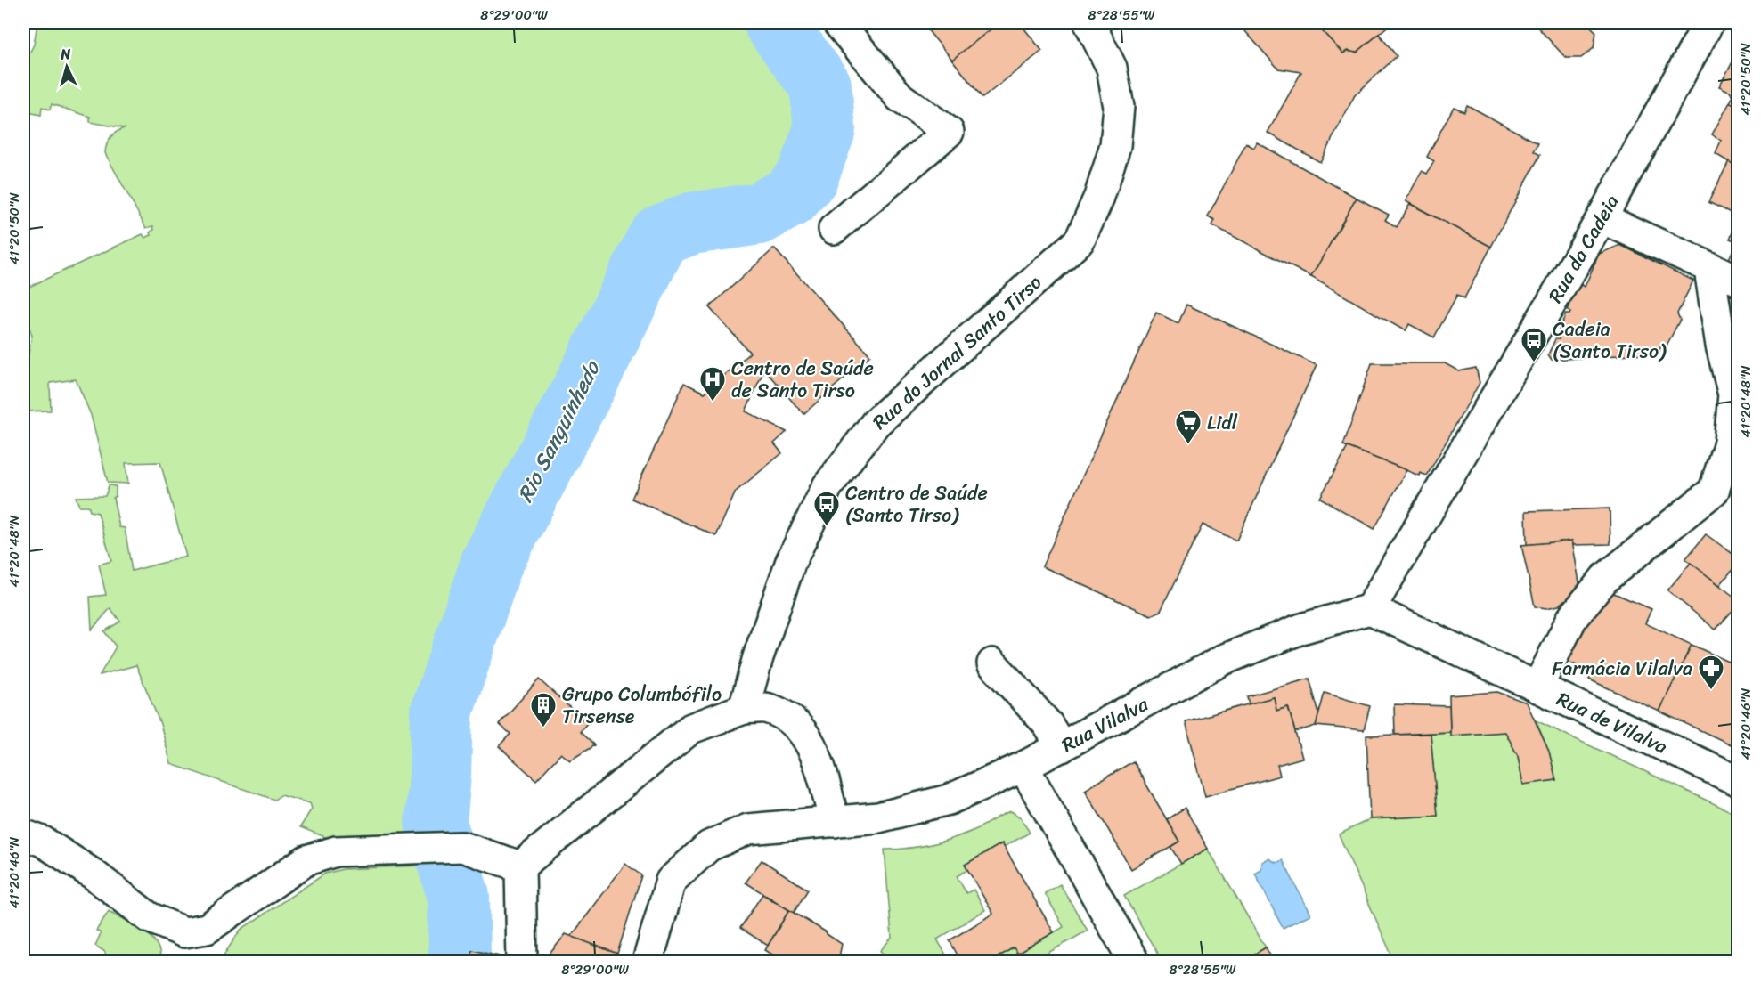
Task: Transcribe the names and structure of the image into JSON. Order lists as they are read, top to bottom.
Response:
{
  "streets": {
    "street": [
      "Rua da Cadeia",
      "Rua do Jornal Santo Tirso",
      "Rua de Vilalva",
      "Rua Vilalva"
    ]
  },
  "crossings": [
    ["Rua da Cadeia", "Rua de Vilalva"],
    ["Rua da Cadeia", "Rua Vilalva"],
    ["Rua de Vilalva", "Rua Vilalva"]
  ],
  "water": ["Rio Sanguinhedo"],
  "places": {
    "bus stop": ["Cadeia (Santo Tirso)", "Centro de Saúde (Santo Tirso)"],
    "hospital": ["Centro de Saúde de Santo Tirso"],
    "supermarket": ["Lidl"],
    "pharmacy": ["Farmácia Vilalva"],
    "building": ["Grupo Columbófilo Tirsense"]
  },
  "north": "top",
  "coordinates": [
    "8°29'00\"W",
    "8°28'55\"W",
    "41°20'50\"N",
    "41°20'48\"N",
    "41°20'46\"N"
  ]
}
